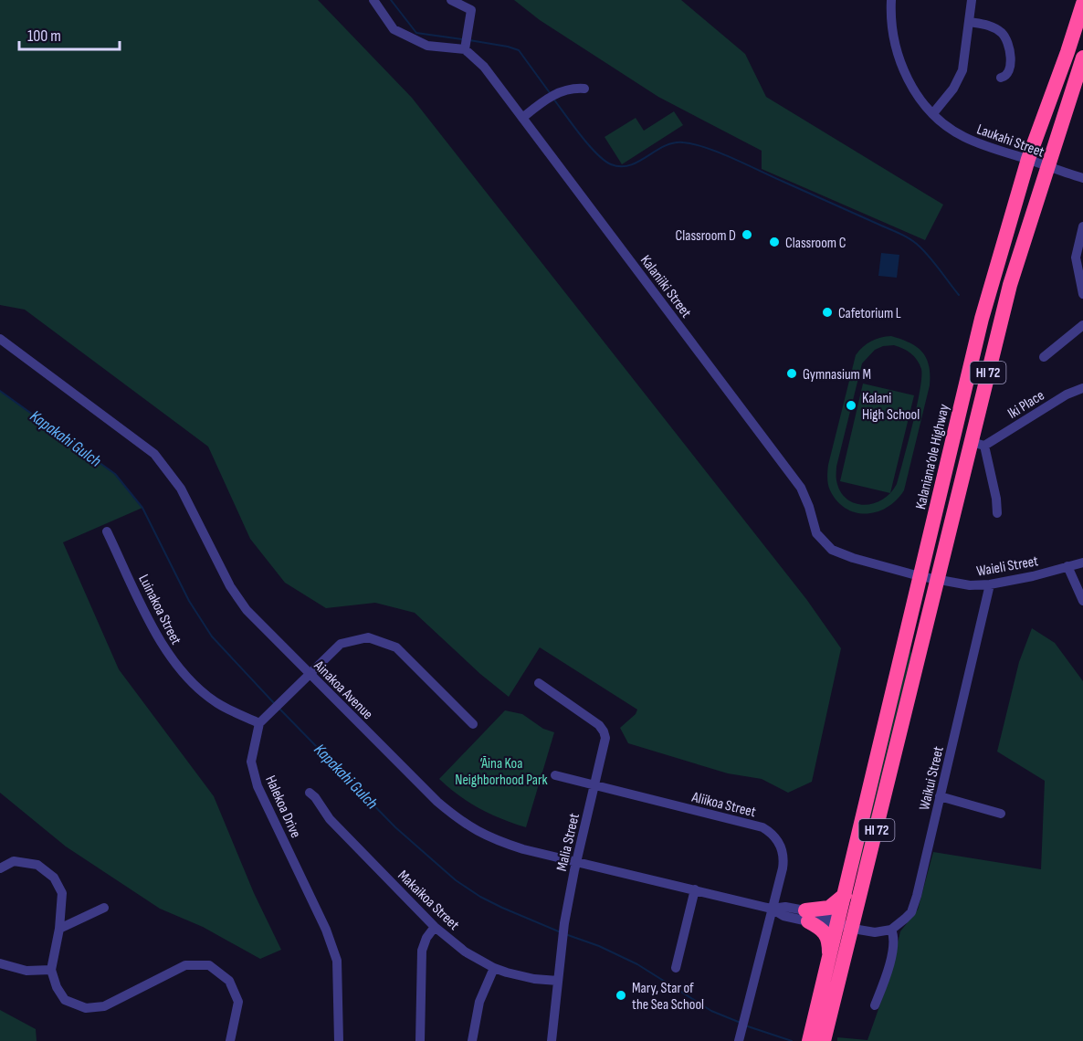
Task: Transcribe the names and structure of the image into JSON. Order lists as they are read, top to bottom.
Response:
{
  "streets": {
    "highway": ["HI 72", "Kalaniana’ole Highway"],
    "street": [
      "Laukahi Street",
      "Kalaniiki Street",
      "Iki Place",
      "Waieli Street",
      "Luinakoa Street",
      "Ainakoa Avenue",
      "Waikui Street",
      "Aliikoa Street",
      "Halekoa Drive",
      "Malia Street",
      "Makaikoa Street"
    ]
  },
  "crossings": [
    ["Laukahi Street", "HI 72"],
    ["Laukahi Street", "Kalaniana’ole Highway"],
    ["Kalaniiki Street", "HI 72"],
    ["Kalaniiki Street", "Kalaniana’ole Highway"],
    ["Kalaniiki Street", "Waieli Street"],
    ["HI 72", "Iki Place"],
    ["HI 72", "Kalaniana’ole Highway"],
    ["HI 72", "Waieli Street"],
    ["HI 72", "Ainakoa Avenue"],
    ["Kalaniana’ole Highway", "Ainakoa Avenue"],
    ["Waieli Street", "Waikui Street"],
    ["Luinakoa Street", "Halekoa Drive"],
    ["Ainakoa Avenue", "Aliikoa Street"],
    ["Ainakoa Avenue", "Malia Street"],
    ["Aliikoa Street", "Malia Street"],
    ["Malia Street", "Makaikoa Street"]
  ],
  "water": ["Kapakahi Gulch"],
  "parks": ["‘Āina Koa Neighborhood Park"],
  "places": [
    "Classroom D",
    "Classroom C",
    "Cafetorium L",
    "Gymnasium M",
    "Kalani High School",
    "Mary, Star of the Sea School"
  ],
  "scale_bar": "100 m"
}
